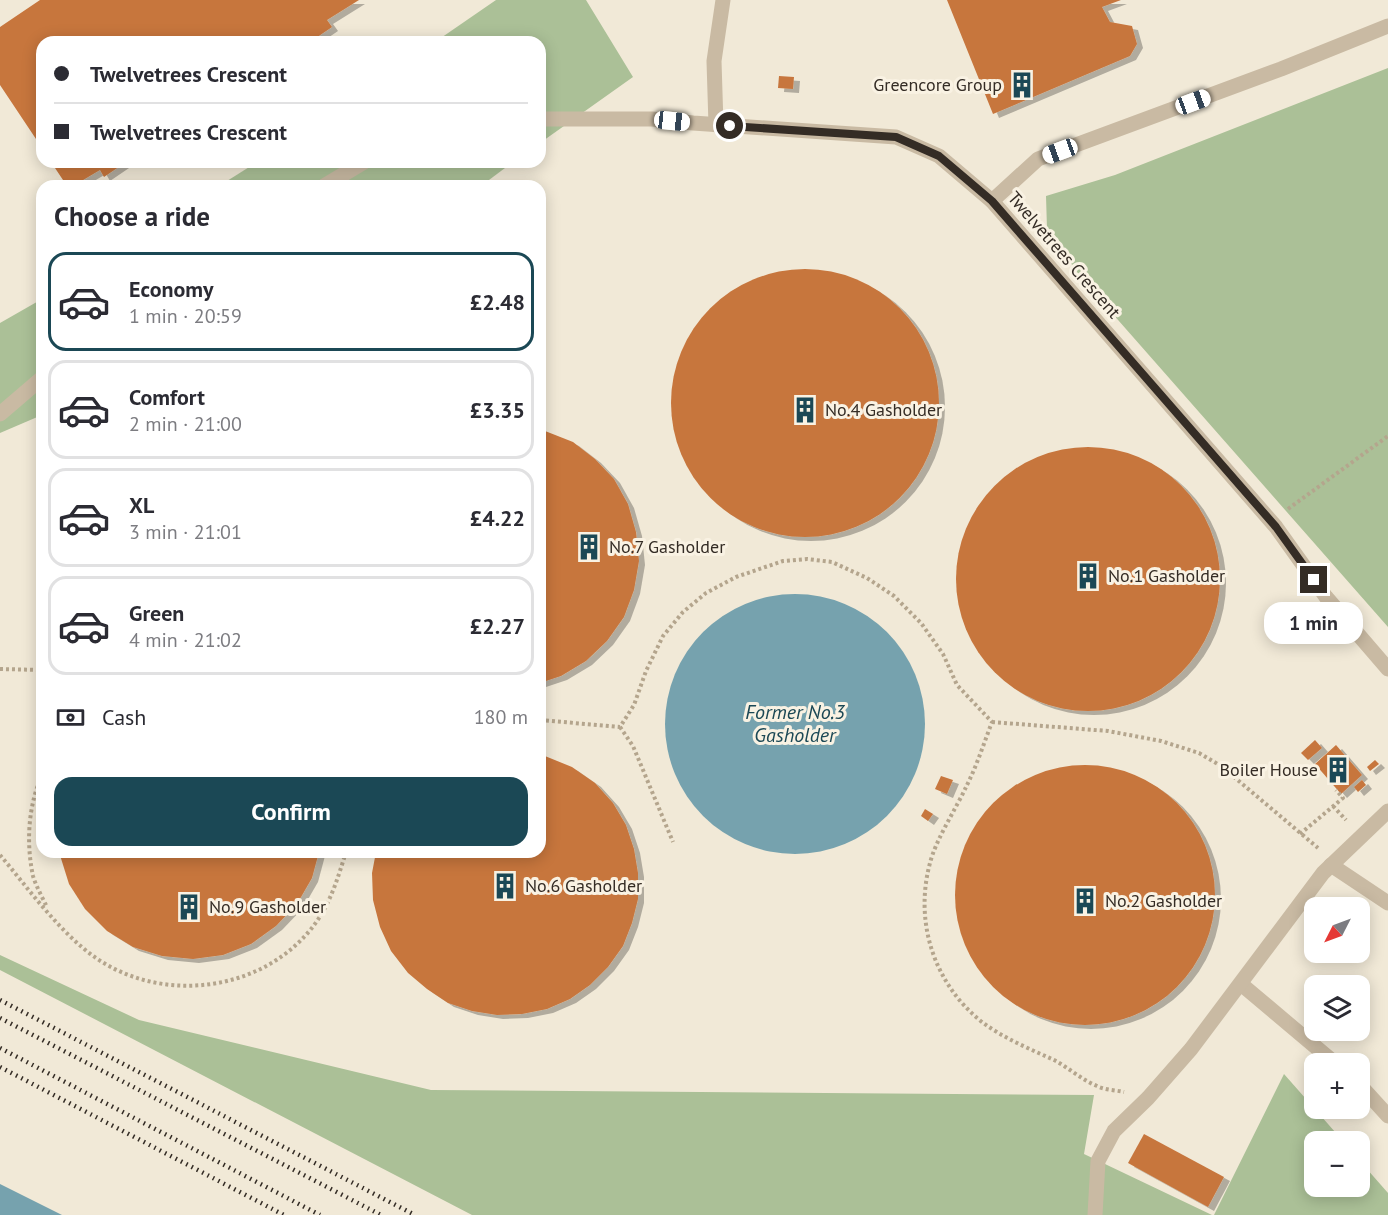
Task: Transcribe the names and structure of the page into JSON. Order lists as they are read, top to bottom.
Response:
{
  "streets": {
    "street": ["Twelvetrees Crescent"]
  },
  "water": ["Former No.3 Gasholder"],
  "places": {
    "building": [
      "Greencore Group",
      "No.4 Gasholder",
      "No.7 Gasholder",
      "No.1 Gasholder",
      "Boiler House",
      "No.6 Gasholder",
      "No.2 Gasholder",
      "No.9 Gasholder"
    ]
  },
  "north": "bottom left",
  "page": {
    "banner": ["Twelvetrees Crescent", "Twelvetrees Crescent"],
    "heading": "Choose a ride",
    "list": [
      {
        "name": "Economy",
        "note": "1 min · 20:59",
        "value": "£2.48"
      },
      {
        "name": "Comfort",
        "note": "2 min · 21:00",
        "value": "£3.35"
      },
      {
        "name": "XL",
        "note": "3 min · 21:01",
        "value": "£4.22"
      },
      {
        "name": "Green",
        "note": "4 min · 21:02",
        "value": "£2.27"
      }
    ],
    "bubble": "1 min",
    "pay": ["Cash", "180 m"],
    "buttons": "Confirm",
    "map_buttons": ["+", "−"]
  }
}
